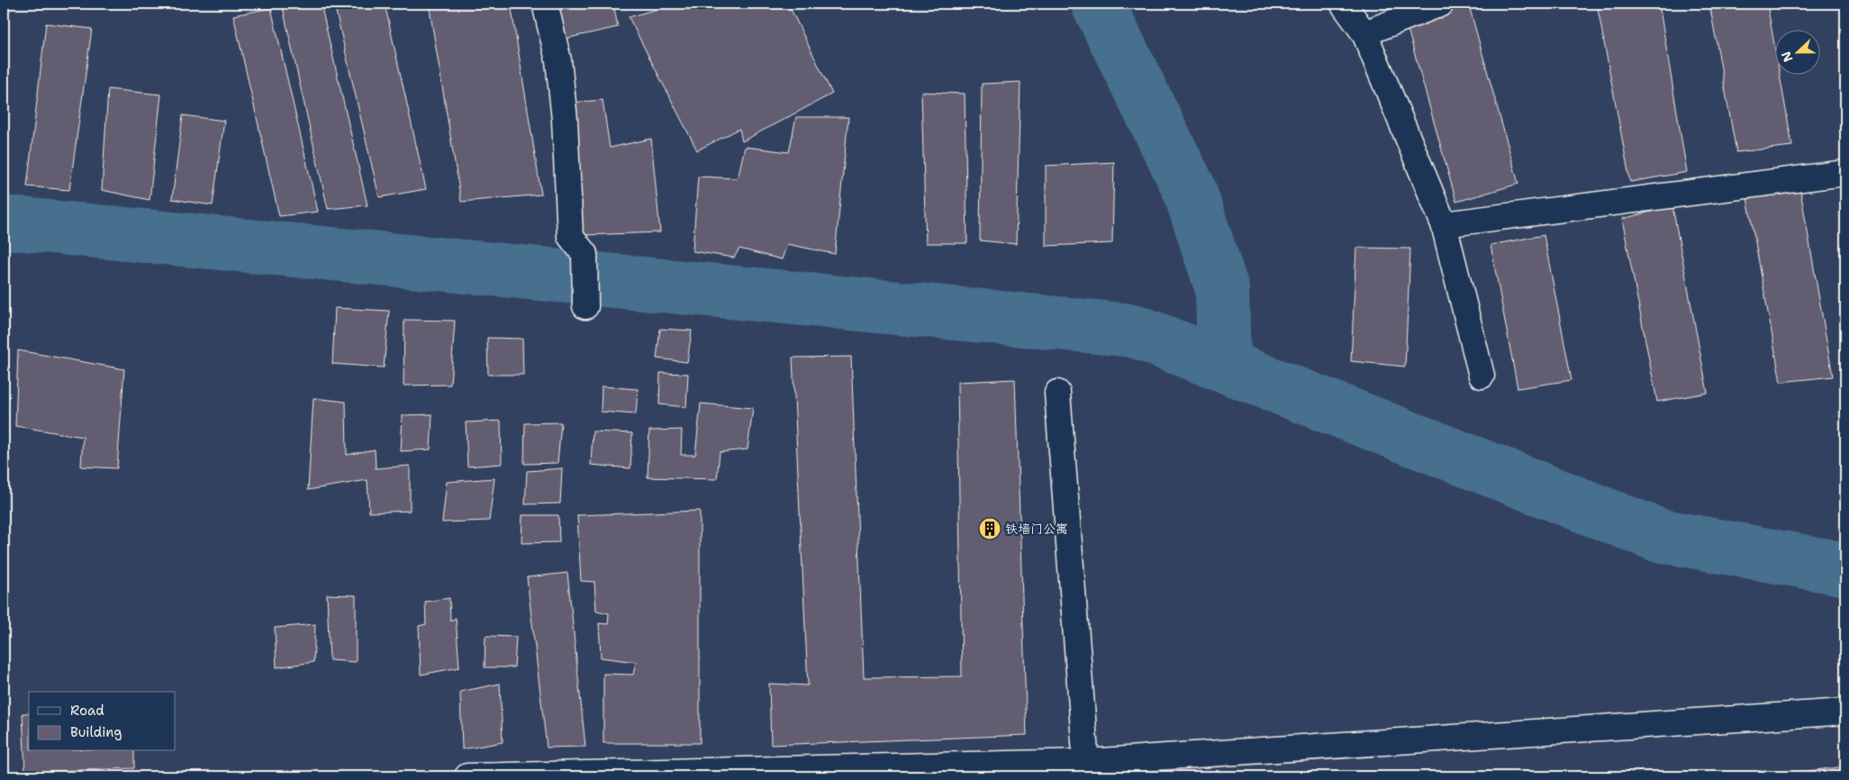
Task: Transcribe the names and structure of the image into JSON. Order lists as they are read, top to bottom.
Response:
{
  "places": {
    "building": ["铁墙门公寓"]
  },
  "legend": ["Road", "Building"],
  "north": "left"
}
